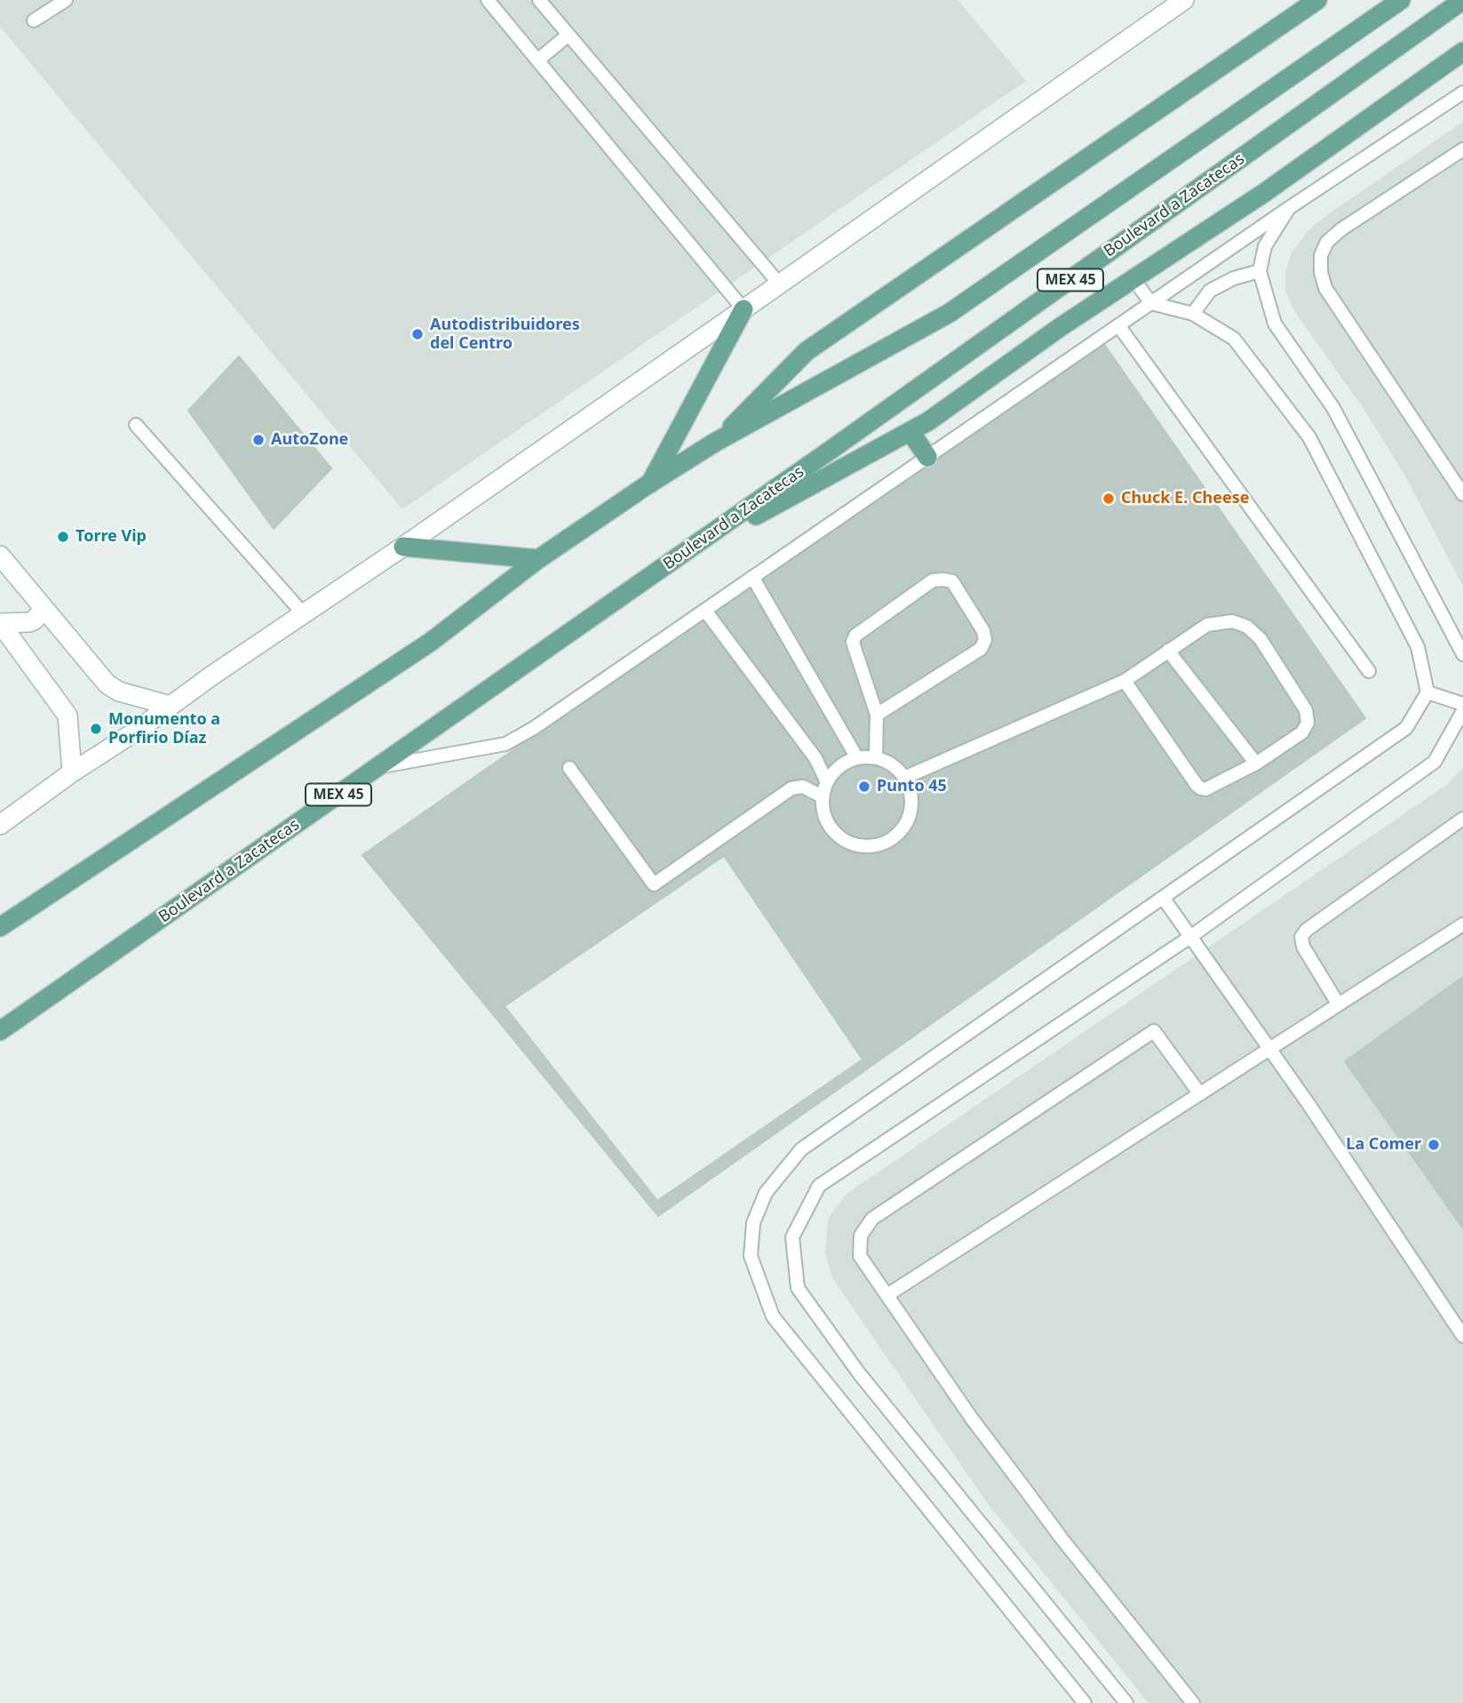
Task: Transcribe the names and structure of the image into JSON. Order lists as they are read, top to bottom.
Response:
{
  "streets": {
    "main road": ["Boulevard a Zacatecas", "MEX 45"]
  },
  "places": [
    "Autodistribuidores del Centro",
    "AutoZone",
    "Chuck E. Cheese",
    "Torre Vip",
    "Monumento a Porfirio Díaz",
    "Punto 45",
    "La Comer"
  ]
}
